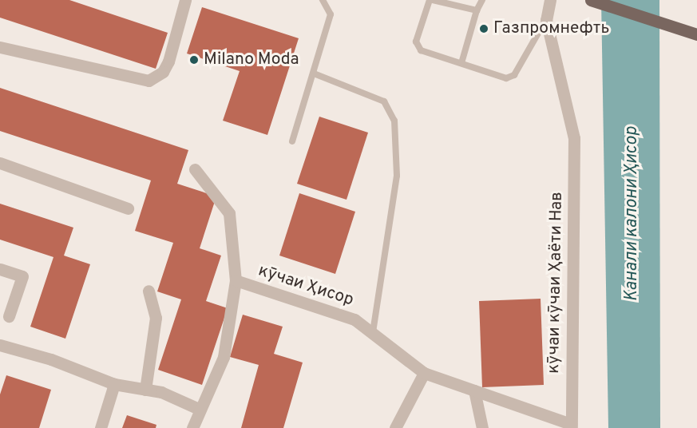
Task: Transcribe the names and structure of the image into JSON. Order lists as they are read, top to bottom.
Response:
{
  "streets": {
    "street": ["кӯчаи кӯчаи Ҳаёти Нав", "кӯчаи Ҳисор"]
  },
  "crossings": [
    ["кӯчаи кӯчаи Ҳаёти Нав", "кӯчаи Ҳисор"]
  ],
  "water": ["Канали калони Ҳисор"],
  "places": ["Газпромнефть", "Milano Moda"]
}
